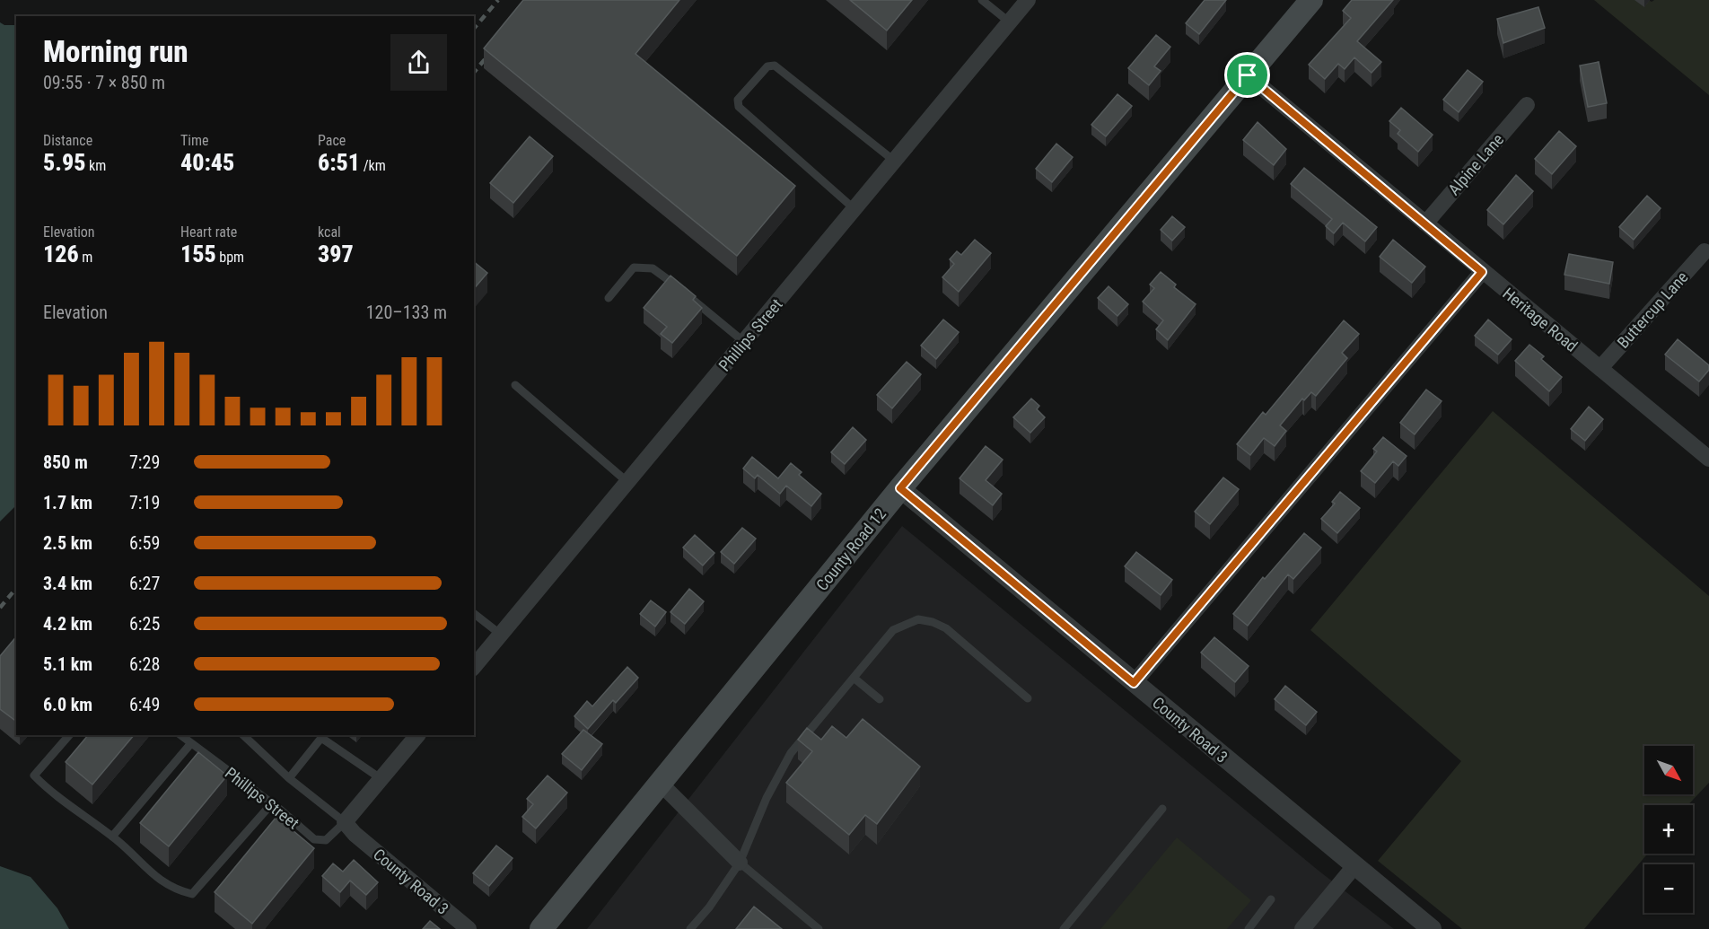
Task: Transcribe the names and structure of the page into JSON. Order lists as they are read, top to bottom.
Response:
{
  "streets": {
    "main road": ["County Road 12"],
    "street": [
      "Alpine Lane",
      "Buttercup Lane",
      "Heritage Road",
      "Phillips Street",
      "County Road 3"
    ]
  },
  "crossings": [
    ["Alpine Lane", "Heritage Road"],
    ["Buttercup Lane", "Heritage Road"],
    ["Heritage Road", "County Road 12"],
    ["Phillips Street", "County Road 3"],
    ["County Road 12", "County Road 3"]
  ],
  "north": "bottom right",
  "page": {
    "heading": ["Morning run", "09:55 · 7 × 850 m"],
    "stats": [
      ["Distance", "5.95 km"],
      ["Time", "40:45"],
      ["Pace", "6:51 /km"],
      ["Elevation", "126 m"],
      ["Heart rate", "155 bpm"],
      ["kcal", "397"]
    ],
    "chart": ["Elevation", "120–133 m"],
    "list": [
      {
        "name": "850 m",
        "note": "7:29"
      },
      {
        "name": "1.7 km",
        "note": "7:19"
      },
      {
        "name": "2.5 km",
        "note": "6:59"
      },
      {
        "name": "3.4 km",
        "note": "6:27"
      },
      {
        "name": "4.2 km",
        "note": "6:25"
      },
      {
        "name": "5.1 km",
        "note": "6:28"
      },
      {
        "name": "6.0 km",
        "note": "6:49"
      }
    ],
    "map_buttons": ["+", "−"]
  }
}
